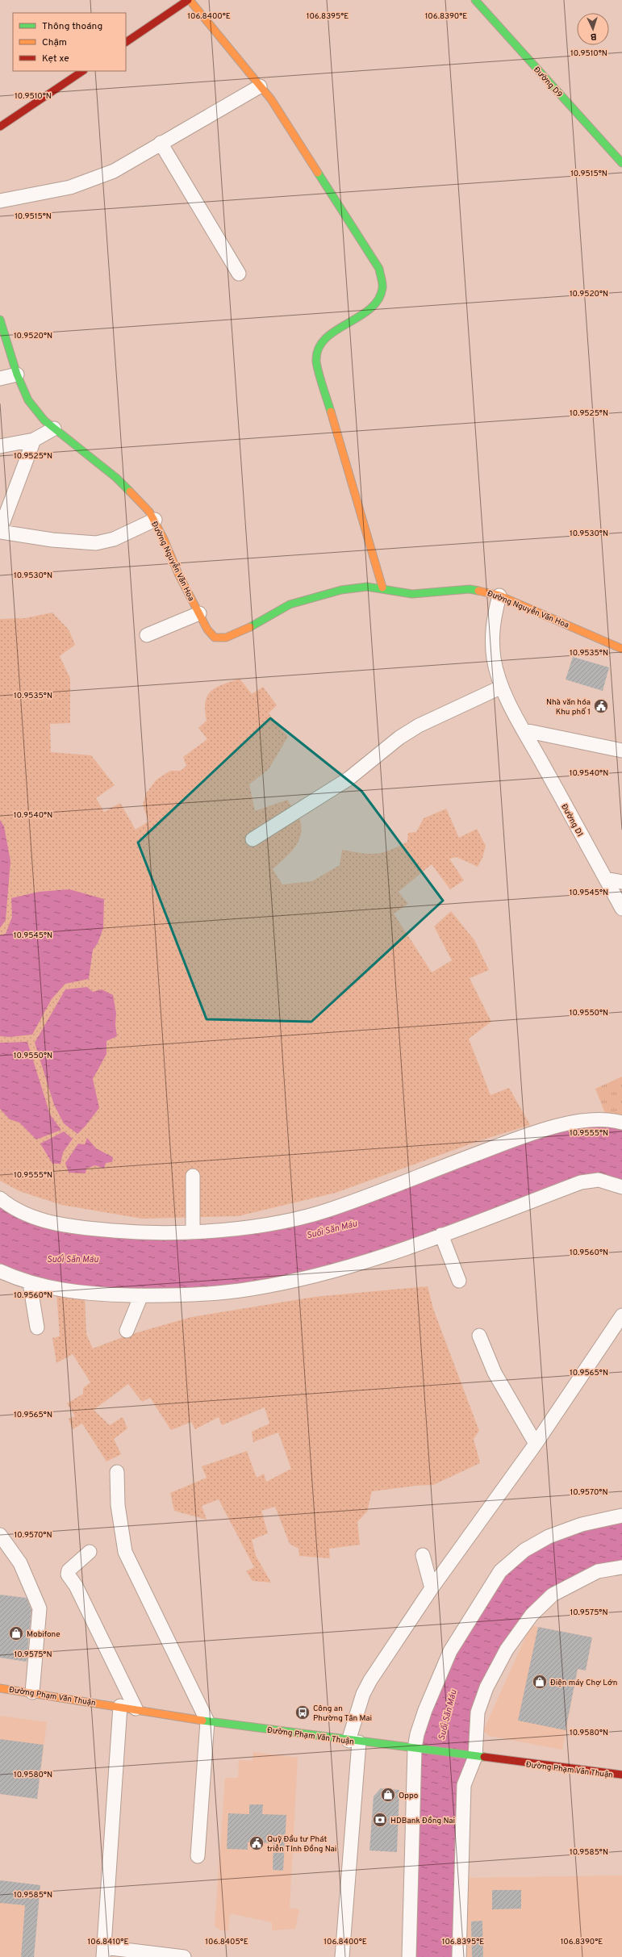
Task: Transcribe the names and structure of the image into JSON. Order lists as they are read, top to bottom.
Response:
{
  "streets": {
    "street": [
      "Đường D9",
      "Đường Nguyễn Văn Hoa",
      "Đường D1",
      "Đường Phạm Văn Thuận"
    ]
  },
  "crossings": [
    ["Đường Nguyễn Văn Hoa", "Đường D1"]
  ],
  "water": ["Suối Săn Máu"],
  "places": {
    "public building": ["Nhà văn hóa Khu phố 1", "Quỹ Đầu tư Phát triển Tỉnh Đồng Nai"],
    "shop": ["Mobifone", "Điện máy Chợ Lớn", "Oppo"],
    "bus stop": ["Công an Phường Tân Mai"],
    "bank": ["HDBank Đồng Nai"]
  },
  "legend": ["Thông thoáng", "Chậm", "Kẹt xe"],
  "north": "bottom",
  "coordinates": [
    "106.8400°E",
    "106.8395°E",
    "106.8390°E",
    "10.9510°N",
    "10.9515°N",
    "10.9520°N",
    "10.9525°N",
    "10.9530°N",
    "10.9535°N",
    "10.9540°N",
    "10.9545°N",
    "10.9550°N",
    "10.9555°N",
    "10.9560°N",
    "10.9565°N",
    "10.9570°N",
    "10.9575°N",
    "10.9580°N",
    "10.9585°N",
    "106.8410°E",
    "106.8405°E"
  ]
}
